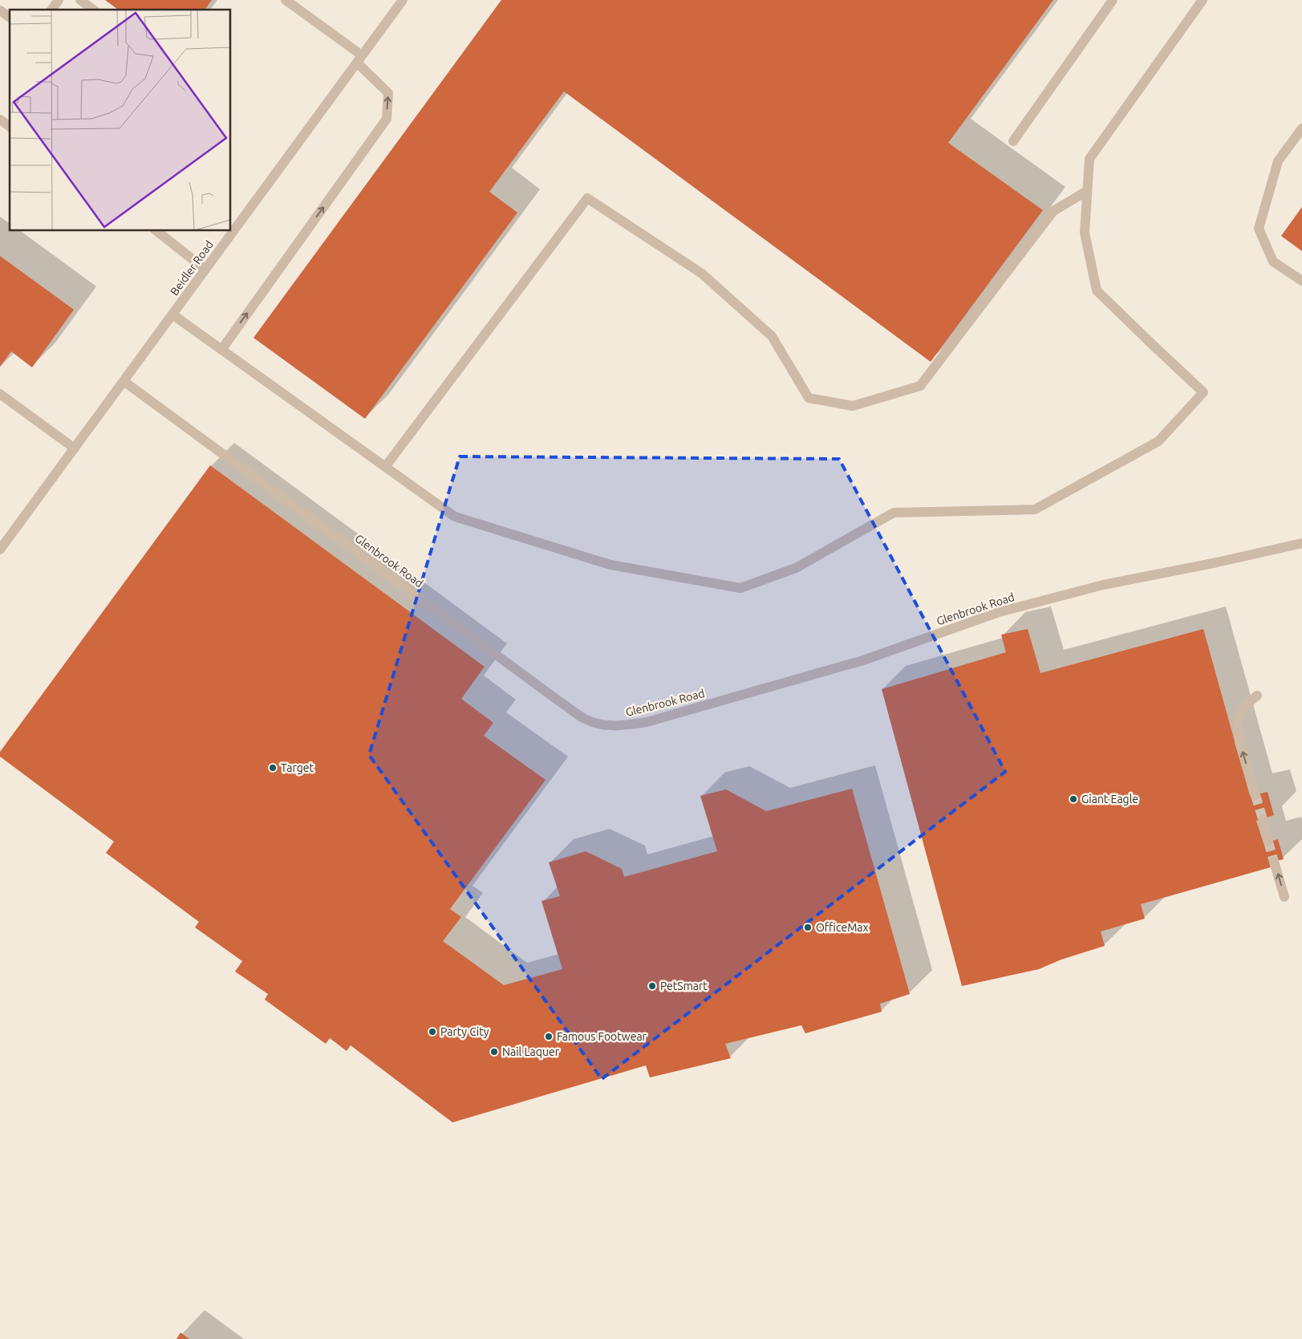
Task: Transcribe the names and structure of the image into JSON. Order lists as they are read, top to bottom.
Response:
{
  "streets": {
    "street": ["Beidler Road", "Glenbrook Road"]
  },
  "crossings": [
    ["Beidler Road", "Glenbrook Road"]
  ],
  "places": [
    "Target",
    "Giant Eagle",
    "OfficeMax",
    "PetSmart",
    "Party City",
    "Famous Footwear",
    "Nail Laquer"
  ]
}
